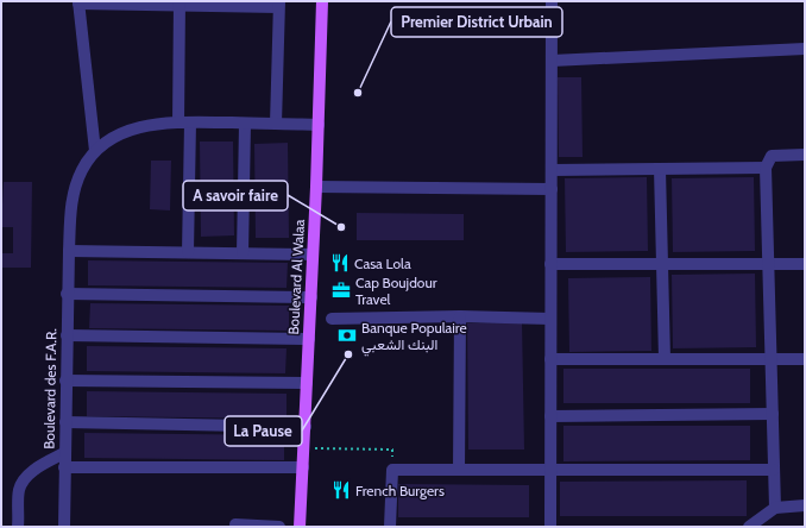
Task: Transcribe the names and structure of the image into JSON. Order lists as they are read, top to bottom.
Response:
{
  "streets": {
    "main road": ["Boulevard Al Walaa"],
    "street": ["Boulevard des F.A.R."]
  },
  "places": {
    "other": ["Premier District Urbain", "A savoir faire", "La Pause"],
    "restaurant": ["Casa Lola", "French Burgers"],
    "office": ["Cap Boujdour Travel"],
    "bank": ["Banque Populaire البنك الشعبي"]
  }
}
